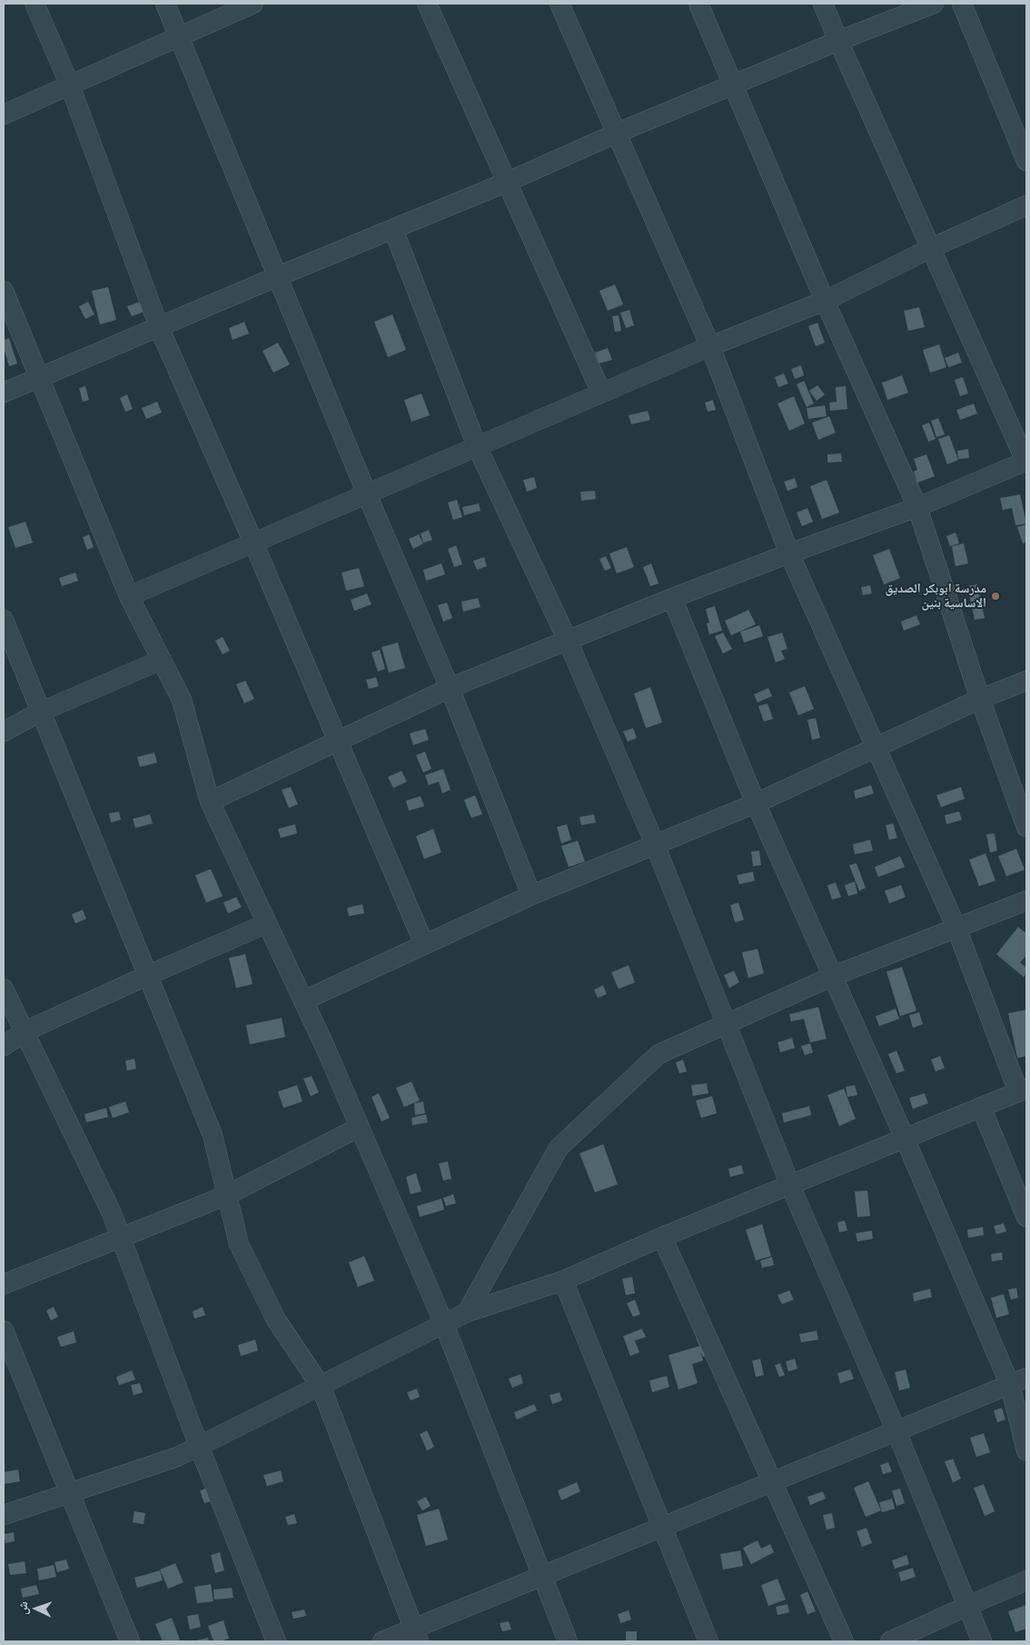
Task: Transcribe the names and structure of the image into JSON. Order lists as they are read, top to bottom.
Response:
{
  "places": ["مدرسة ابوبكر الصديق الاساسية بنين"],
  "north": "left"
}
